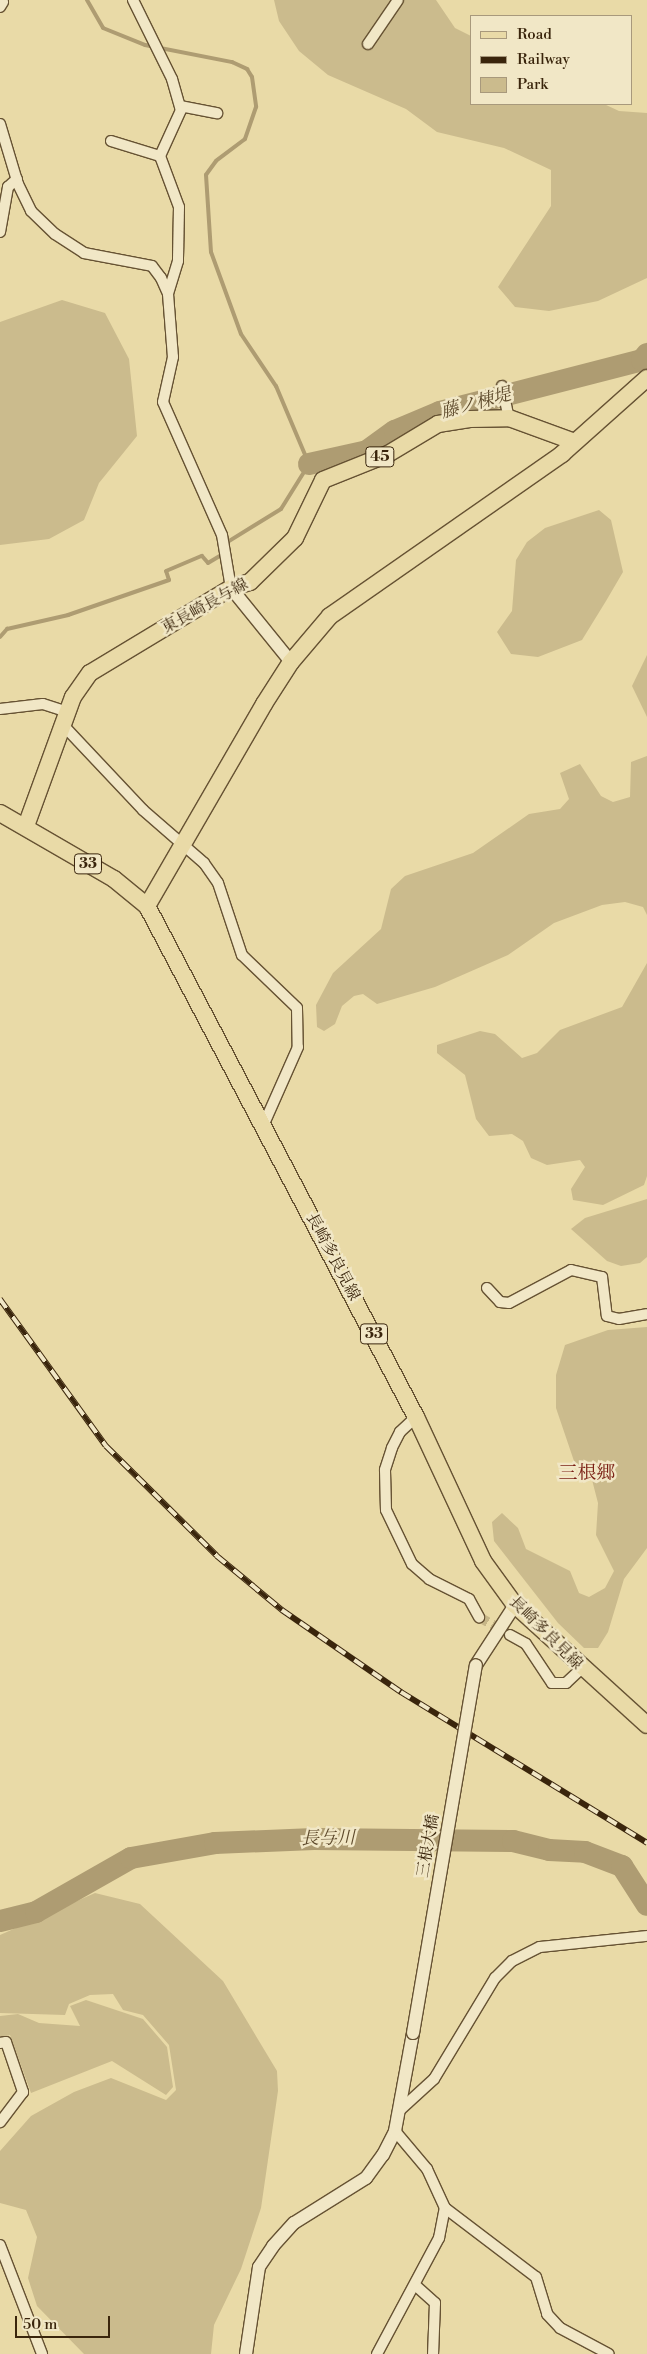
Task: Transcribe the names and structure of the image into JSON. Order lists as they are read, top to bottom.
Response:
{
  "streets": {
    "main road": [
      "45",
      "東長崎長与線",
      "33",
      "長崎多良見線"
    ],
    "street": ["三根大橋"]
  },
  "crossings": [
    ["東長崎長与線", "長崎多良見線"],
    ["長崎多良見線", "三根大橋"]
  ],
  "districts": ["三根郷"],
  "water": ["藤ノ棟堤", "長与川"],
  "legend": ["Road", "Railway", "Park"],
  "scale_bar": "50 m"
}
